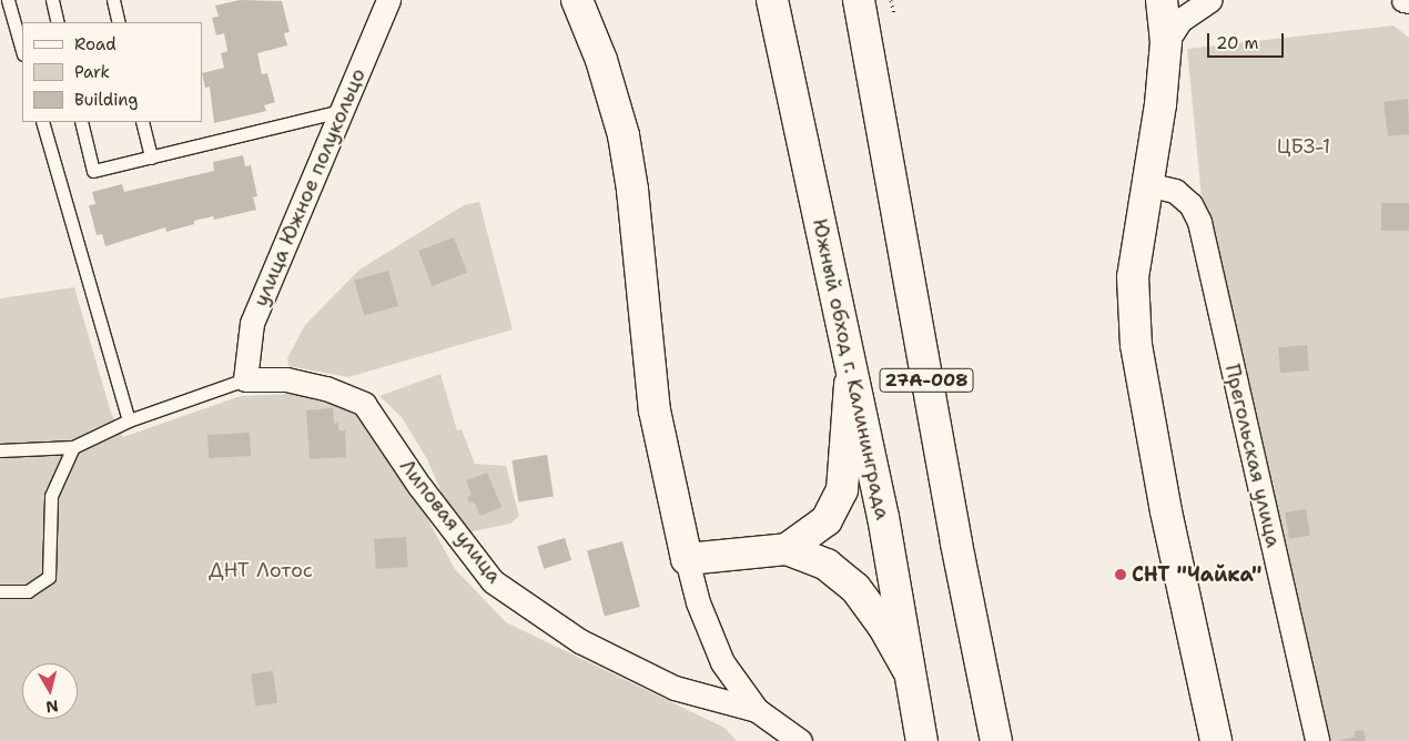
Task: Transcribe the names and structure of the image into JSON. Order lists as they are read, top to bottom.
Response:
{
  "streets": {
    "main road": ["Южный обход г. Калининграда", "27А-008"],
    "street": ["улица Южное полукольцо", "Прегольская улица", "Липовая улица"]
  },
  "crossings": [
    ["улица Южное полукольцо", "Липовая улица"]
  ],
  "parks": ["ЦБЗ-1", "ДНТ Лотос"],
  "places": ["СНТ \"Чайка\""],
  "legend": ["Road", "Park", "Building"],
  "scale_bar": "20 m",
  "north": "bottom"
}
